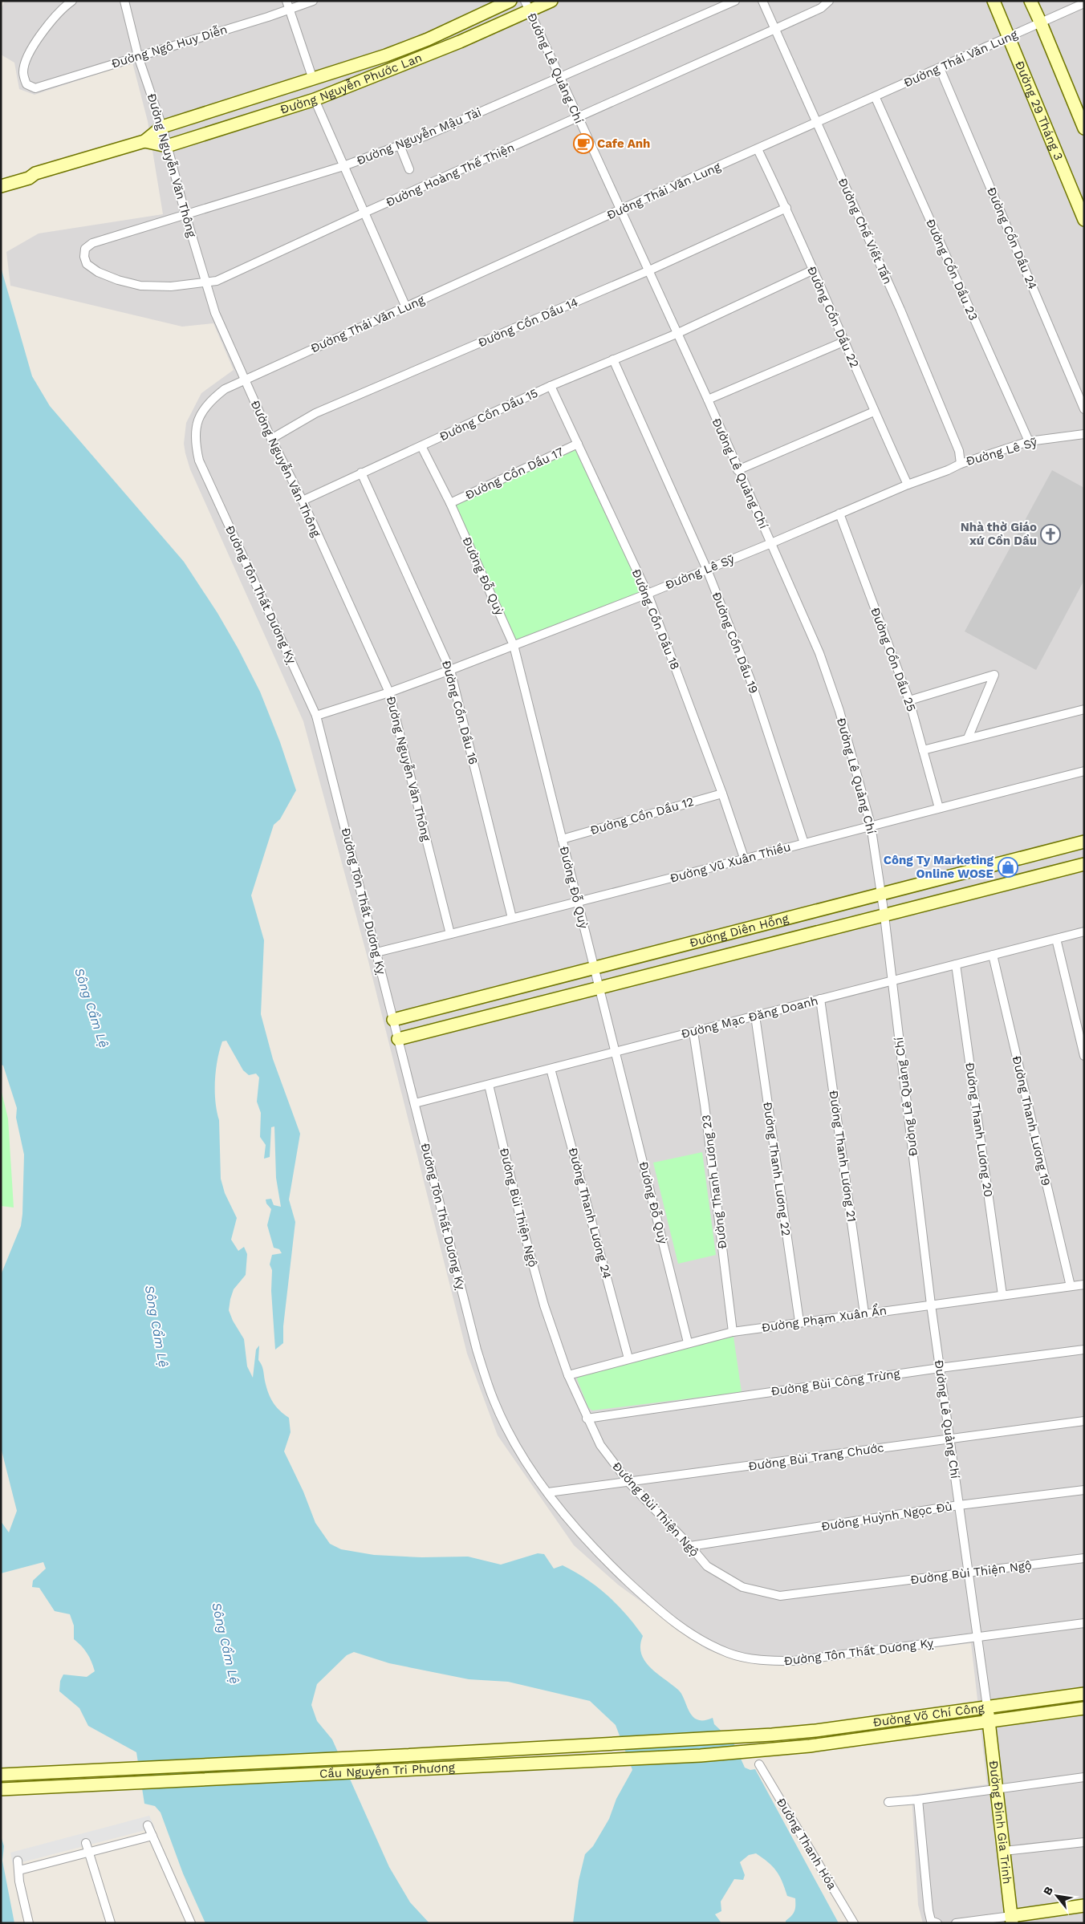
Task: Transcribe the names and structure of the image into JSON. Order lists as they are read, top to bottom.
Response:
{
  "streets": {
    "main road": [
      "Đường Nguyễn Phước Lan",
      "Đường 29 Tháng 3",
      "Đường Diên Hồng",
      "Đường Võ Chí Công",
      "Cầu Nguyễn Tri Phương",
      "Đường Đinh Gia Trinh"
    ],
    "street": [
      "Đường Ngô Huy Diễn",
      "Đường Thái Văn Lung",
      "Đường Lê Quảng Chí",
      "Đường Nguyễn Mậu Tài",
      "Đường Nguyễn Văn Thông",
      "Đường Hoàng Thế Thiện",
      "Đường Chế Viết Tấn",
      "Đường Cồn Dầu 24",
      "Đường Cồn Dầu 23",
      "Đường Cồn Dầu 22",
      "Đường Cồn Dầu 14",
      "Đường Cồn Dầu 15",
      "Đường Lê Sỹ",
      "Đường Cồn Dầu 17",
      "Đường Đỗ Quỳ",
      "Đường Tôn Thất Dương Kỵ",
      "Đường Cồn Dầu 18",
      "Đường Cồn Dầu 19",
      "Đường Cồn Dầu 25",
      "Đường Cồn Dầu 16",
      "Đường Cồn Dầu 12",
      "Đường Vũ Xuân Thiều",
      "Đường Mạc Đăng Doanh",
      "Đường Thanh Lương 19",
      "Đường Thanh Lương 20",
      "Đường Thanh Lương 21",
      "Đường Thanh Lương 22",
      "Đường Thanh Lương 23",
      "Đường Bùi Thiện Ngộ",
      "Đường Thanh Lương 24",
      "Đường Phạm Xuân Ẩn",
      "Đường Bùi Công Trừng",
      "Đường Bùi Trang Chước",
      "Đường Huỳnh Ngọc Đủ",
      "Đường Thanh Hóa"
    ]
  },
  "crossings": [
    ["Đường Ngô Huy Diễn", "Đường Nguyễn Văn Thông"],
    ["Đường Thái Văn Lung", "Đường Lê Quảng Chí"],
    ["Đường Thái Văn Lung", "Đường 29 Tháng 3"],
    ["Đường Thái Văn Lung", "Đường Nguyễn Văn Thông"],
    ["Đường Thái Văn Lung", "Đường Chế Viết Tấn"],
    ["Đường Thái Văn Lung", "Đường Cồn Dầu 24"],
    ["Đường Thái Văn Lung", "Đường Cồn Dầu 23"],
    ["Đường Thái Văn Lung", "Đường Cồn Dầu 22"],
    ["Đường Thái Văn Lung", "Đường Tôn Thất Dương Kỵ"],
    ["Đường Lê Quảng Chí", "Đường Nguyễn Phước Lan"],
    ["Đường Lê Quảng Chí", "Đường Nguyễn Mậu Tài"],
    ["Đường Lê Quảng Chí", "Đường Hoàng Thế Thiện"],
    ["Đường Lê Quảng Chí", "Đường Cồn Dầu 14"],
    ["Đường Lê Quảng Chí", "Đường Cồn Dầu 15"],
    ["Đường Lê Quảng Chí", "Đường Lê Sỹ"],
    ["Đường Lê Quảng Chí", "Đường Tôn Thất Dương Kỵ"],
    ["Đường Lê Quảng Chí", "Đường Vũ Xuân Thiều"],
    ["Đường Lê Quảng Chí", "Đường Diên Hồng"],
    ["Đường Lê Quảng Chí", "Đường Mạc Đăng Doanh"],
    ["Đường Lê Quảng Chí", "Đường Bùi Thiện Ngộ"],
    ["Đường Lê Quảng Chí", "Đường Phạm Xuân Ẩn"],
    ["Đường Lê Quảng Chí", "Đường Bùi Công Trừng"],
    ["Đường Lê Quảng Chí", "Đường Bùi Trang Chước"],
    ["Đường Lê Quảng Chí", "Đường Huỳnh Ngọc Đủ"],
    ["Đường Lê Quảng Chí", "Đường Võ Chí Công"],
    ["Đường Lê Quảng Chí", "Đường Đinh Gia Trinh"],
    ["Đường Nguyễn Phước Lan", "Đường Nguyễn Văn Thông"],
    ["Đường Nguyễn Mậu Tài", "Đường Nguyễn Văn Thông"],
    ["Đường Nguyễn Mậu Tài", "Đường Hoàng Thế Thiện"],
    ["Đường Nguyễn Văn Thông", "Đường Hoàng Thế Thiện"],
    ["Đường Nguyễn Văn Thông", "Đường Cồn Dầu 14"],
    ["Đường Nguyễn Văn Thông", "Đường Cồn Dầu 15"],
    ["Đường Nguyễn Văn Thông", "Đường Lê Sỹ"],
    ["Đường Nguyễn Văn Thông", "Đường Tôn Thất Dương Kỵ"],
    ["Đường Nguyễn Văn Thông", "Đường Vũ Xuân Thiều"],
    ["Đường Hoàng Thế Thiện", "Đường Chế Viết Tấn"],
    ["Đường Chế Viết Tấn", "Đường Lê Sỹ"],
    ["Đường Cồn Dầu 23", "Đường Lê Sỹ"],
    ["Đường Cồn Dầu 22", "Đường Cồn Dầu 14"],
    ["Đường Cồn Dầu 22", "Đường Cồn Dầu 15"],
    ["Đường Cồn Dầu 22", "Đường Lê Sỹ"],
    ["Đường Cồn Dầu 15", "Đường Đỗ Quỳ"],
    ["Đường Cồn Dầu 15", "Đường Cồn Dầu 18"],
    ["Đường Cồn Dầu 15", "Đường Cồn Dầu 19"],
    ["Đường Cồn Dầu 15", "Đường Cồn Dầu 16"],
    ["Đường Lê Sỹ", "Đường Đỗ Quỳ"],
    ["Đường Lê Sỹ", "Đường Tôn Thất Dương Kỵ"],
    ["Đường Lê Sỹ", "Đường Cồn Dầu 18"],
    ["Đường Lê Sỹ", "Đường Cồn Dầu 19"],
    ["Đường Lê Sỹ", "Đường Cồn Dầu 25"],
    ["Đường Lê Sỹ", "Đường Cồn Dầu 16"],
    ["Đường Cồn Dầu 17", "Đường Đỗ Quỳ"],
    ["Đường Cồn Dầu 17", "Đường Cồn Dầu 18"],
    ["Đường Đỗ Quỳ", "Đường Cồn Dầu 12"],
    ["Đường Đỗ Quỳ", "Đường Vũ Xuân Thiều"],
    ["Đường Đỗ Quỳ", "Đường Diên Hồng"],
    ["Đường Đỗ Quỳ", "Đường Mạc Đăng Doanh"],
    ["Đường Đỗ Quỳ", "Đường Phạm Xuân Ẩn"],
    ["Đường Tôn Thất Dương Kỵ", "Đường Vũ Xuân Thiều"],
    ["Đường Tôn Thất Dương Kỵ", "Đường Diên Hồng"],
    ["Đường Tôn Thất Dương Kỵ", "Đường Mạc Đăng Doanh"],
    ["Đường Tôn Thất Dương Kỵ", "Đường Bùi Trang Chước"],
    ["Đường Cồn Dầu 18", "Đường Cồn Dầu 12"],
    ["Đường Cồn Dầu 18", "Đường Vũ Xuân Thiều"],
    ["Đường Cồn Dầu 19", "Đường Vũ Xuân Thiều"],
    ["Đường Cồn Dầu 25", "Đường Vũ Xuân Thiều"],
    ["Đường Cồn Dầu 16", "Đường Vũ Xuân Thiều"],
    ["Đường Mạc Đăng Doanh", "Đường Thanh Lương 19"],
    ["Đường Mạc Đăng Doanh", "Đường Thanh Lương 20"],
    ["Đường Mạc Đăng Doanh", "Đường Thanh Lương 21"],
    ["Đường Mạc Đăng Doanh", "Đường Thanh Lương 22"],
    ["Đường Mạc Đăng Doanh", "Đường Thanh Lương 23"],
    ["Đường Mạc Đăng Doanh", "Đường Bùi Thiện Ngộ"],
    ["Đường Mạc Đăng Doanh", "Đường Thanh Lương 24"],
    ["Đường Thanh Lương 19", "Đường Phạm Xuân Ẩn"],
    ["Đường Thanh Lương 20", "Đường Phạm Xuân Ẩn"],
    ["Đường Thanh Lương 21", "Đường Phạm Xuân Ẩn"],
    ["Đường Thanh Lương 22", "Đường Phạm Xuân Ẩn"],
    ["Đường Thanh Lương 23", "Đường Phạm Xuân Ẩn"],
    ["Đường Bùi Thiện Ngộ", "Đường Phạm Xuân Ẩn"],
    ["Đường Bùi Thiện Ngộ", "Đường Bùi Công Trừng"],
    ["Đường Bùi Thiện Ngộ", "Đường Bùi Trang Chước"],
    ["Đường Bùi Thiện Ngộ", "Đường Huỳnh Ngọc Đủ"],
    ["Đường Thanh Lương 24", "Đường Phạm Xuân Ẩn"],
    ["Đường Võ Chí Công", "Cầu Nguyễn Tri Phương"],
    ["Đường Võ Chí Công", "Đường Đinh Gia Trinh"]
  ],
  "water": ["Sông Cẩm Lệ"],
  "places": {
    "cafe": ["Cafe Anh"],
    "church": ["Nhà thờ Giáo xứ Cồn Dầu"],
    "shop": ["Công Ty Marketing Online WOSE"]
  },
  "north": "top left"
}
